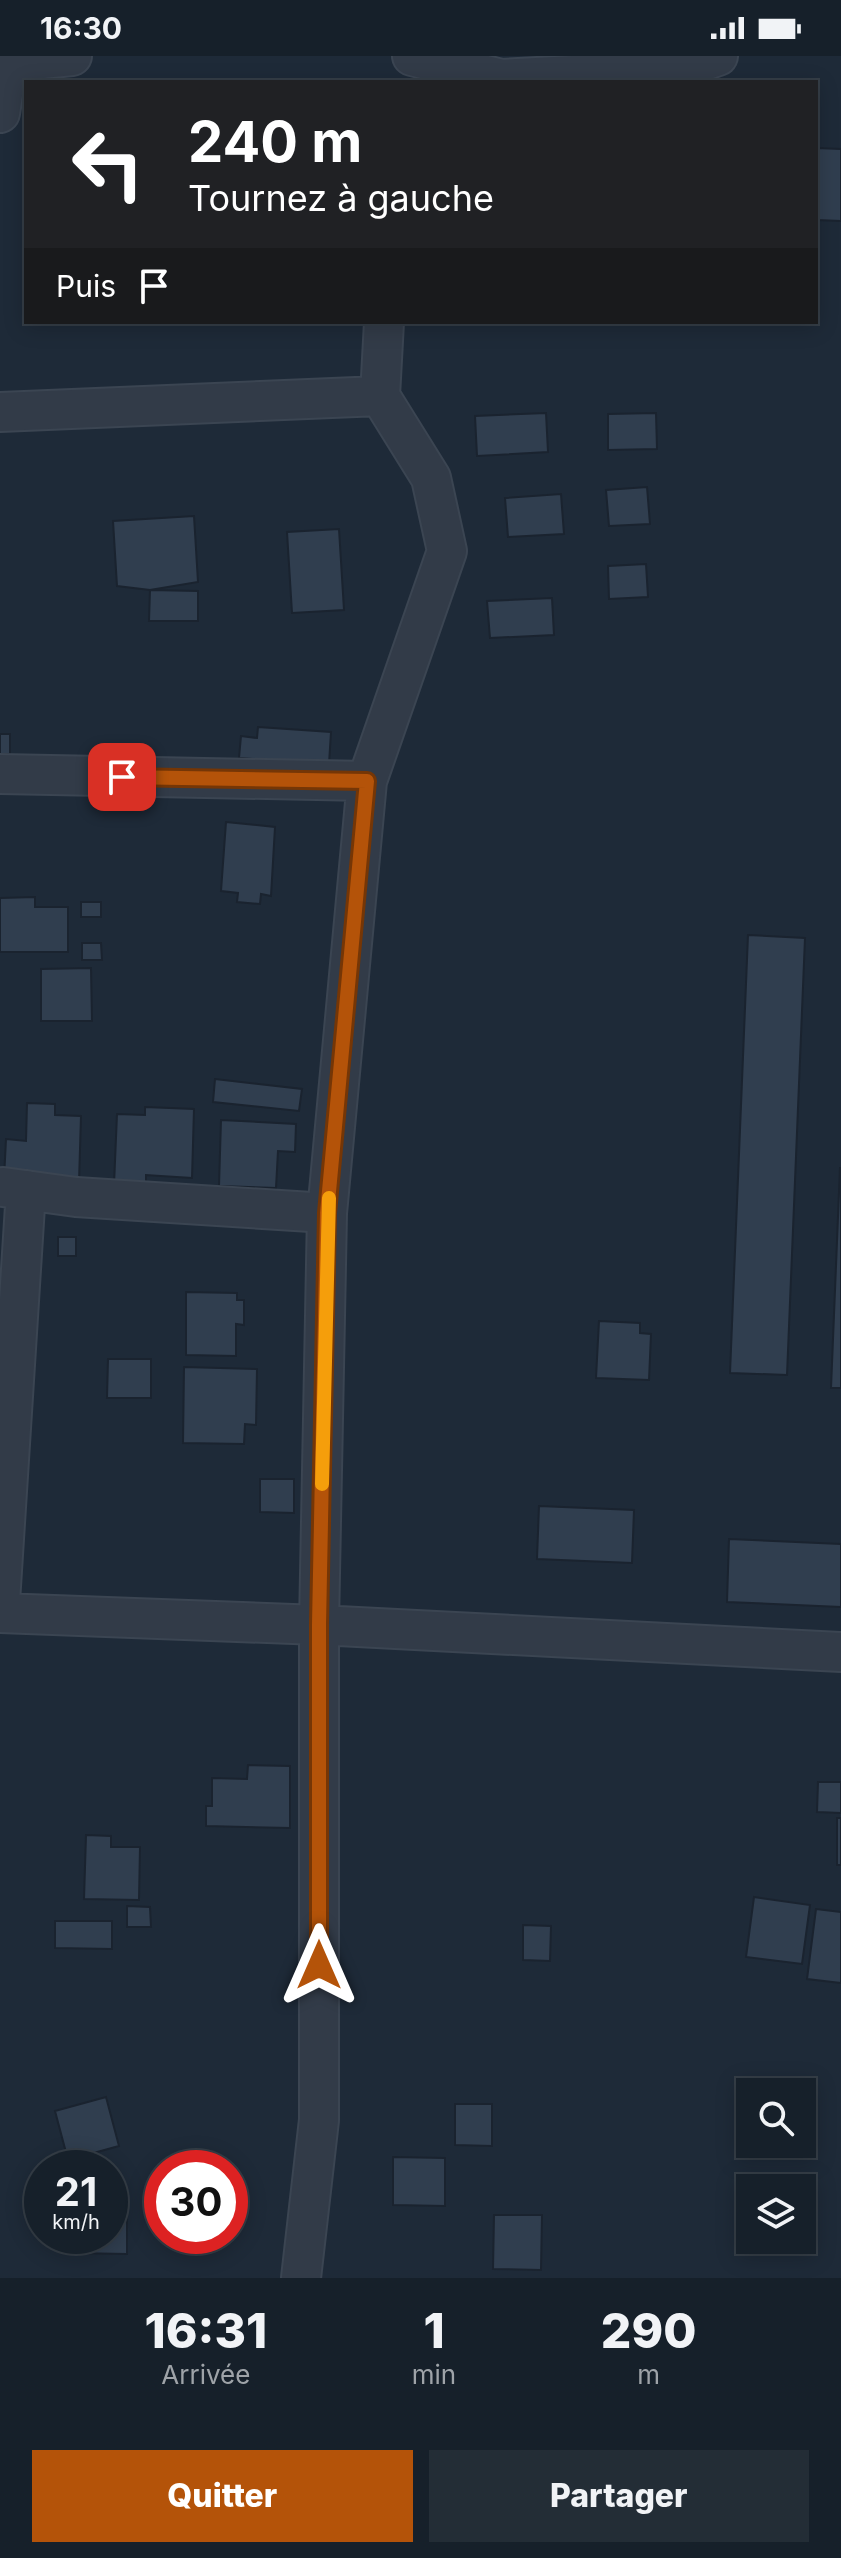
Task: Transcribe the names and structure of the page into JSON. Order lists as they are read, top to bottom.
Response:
{
  "page": {
    "status": "16:30",
    "turn": ["240 m", "Tournez à gauche"],
    "then": "Puis",
    "speed": "21 km/h",
    "limit": "30",
    "eta": [
      "16:31",
      "Arrivée",
      "1",
      "min",
      "290",
      "m"
    ],
    "buttons": ["Quitter", "Partager"]
  }
}
